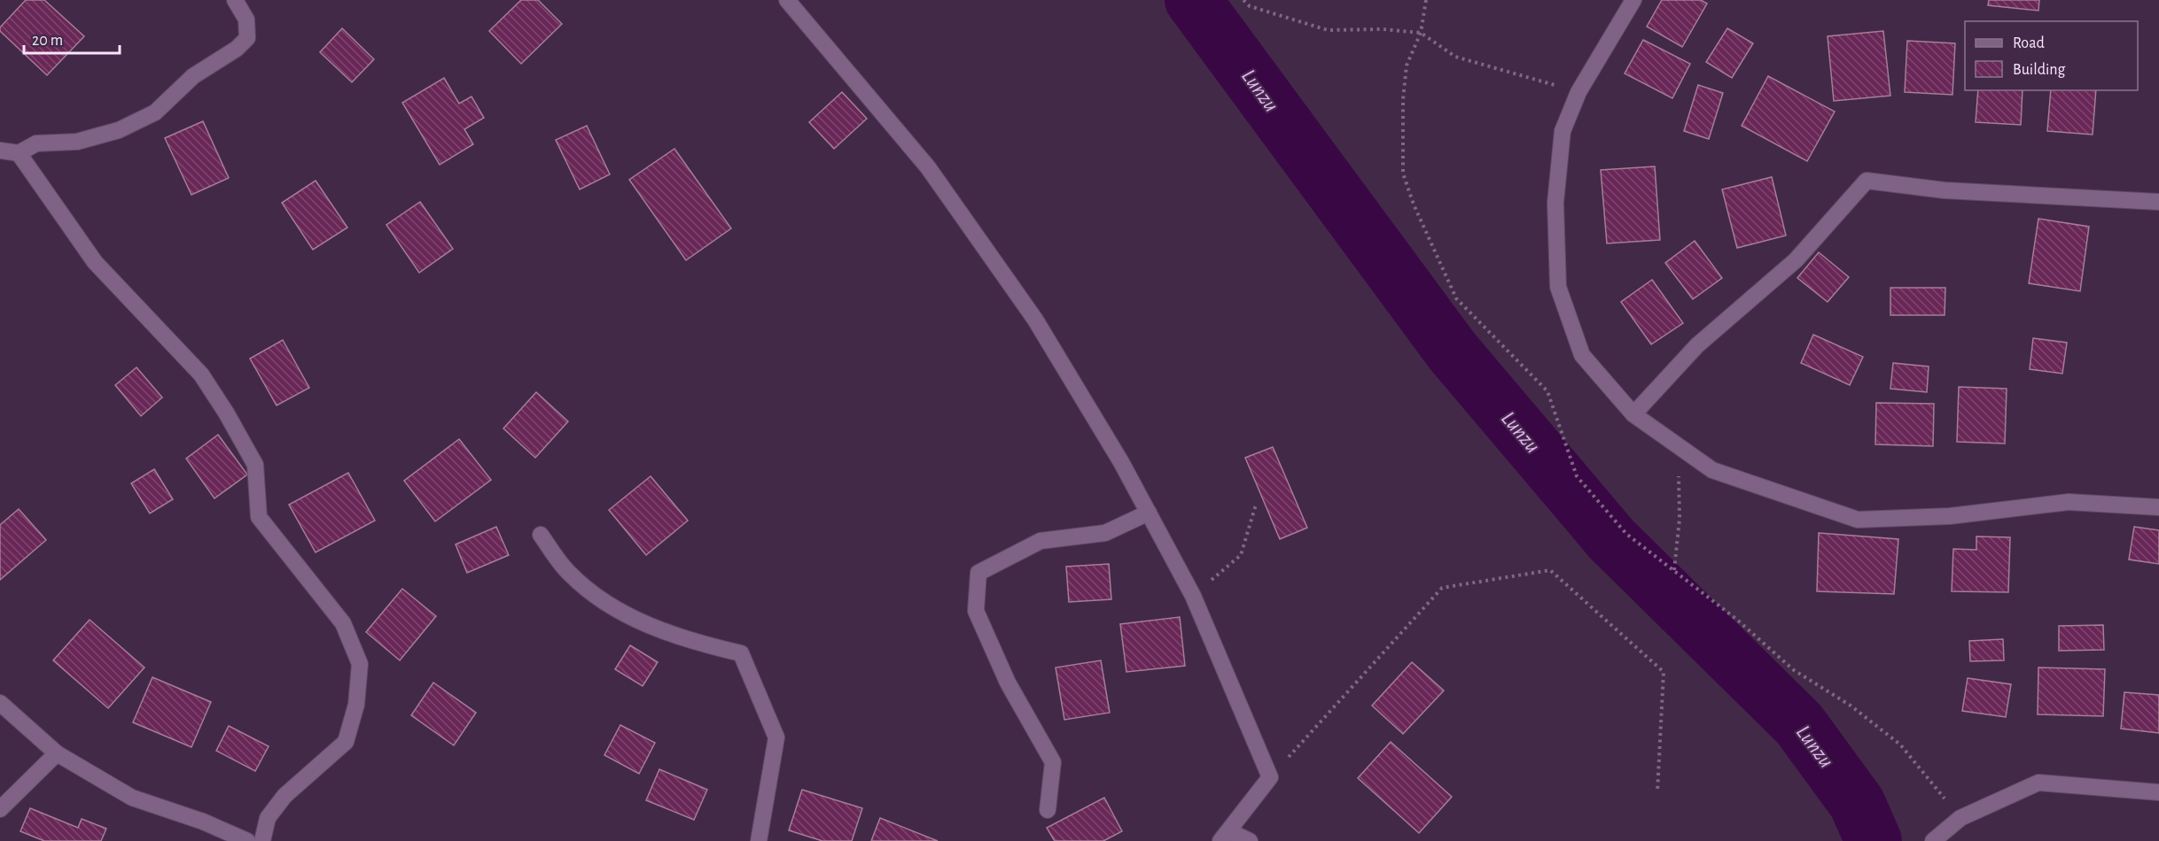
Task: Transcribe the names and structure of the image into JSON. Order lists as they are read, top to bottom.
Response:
{
  "water": ["Lunzu"],
  "legend": ["Road", "Building"],
  "scale_bar": "20 m"
}
